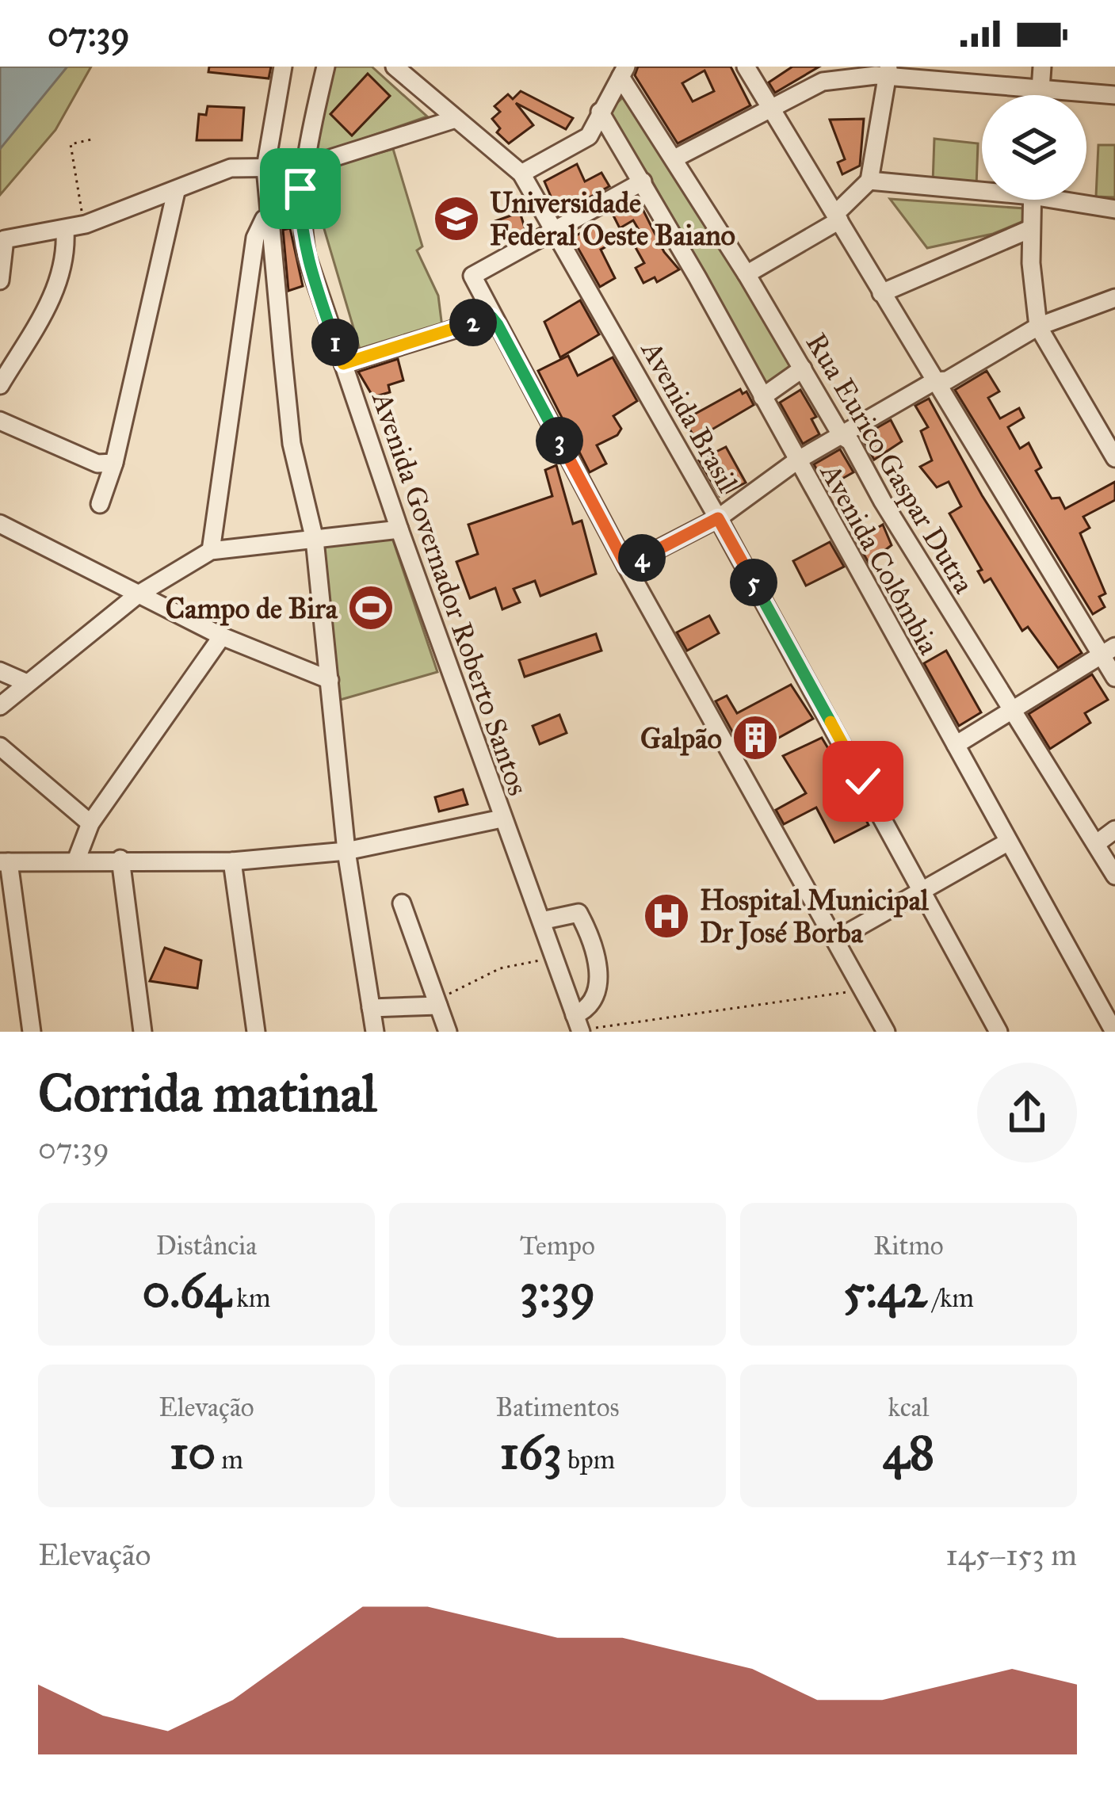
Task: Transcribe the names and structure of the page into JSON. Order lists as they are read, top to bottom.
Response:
{
  "streets": {
    "street": [
      "Avenida Brasil",
      "Rua Eurico Gaspar Dutra",
      "Avenida Colômbia",
      "Avenida Governador Roberto Santos"
    ]
  },
  "places": {
    "school or university": ["Universidade Federal Oeste Baiano"],
    "sports": ["Campo de Bira"],
    "building": ["Galpão"],
    "hospital": ["Hospital Municipal Dr José Borba"]
  },
  "page": {
    "status": "07:39",
    "pins": [
      "2",
      "1",
      "3",
      "4",
      "5"
    ],
    "heading": ["Corrida matinal", "07:39"],
    "stats": [
      ["Distância", "0.64 km"],
      ["Tempo", "3:39"],
      ["Ritmo", "5:42 /km"],
      ["Elevação", "10 m"],
      ["Batimentos", "163 bpm"],
      ["kcal", "48"]
    ],
    "chart": ["Elevação", "145–153 m"]
  }
}
